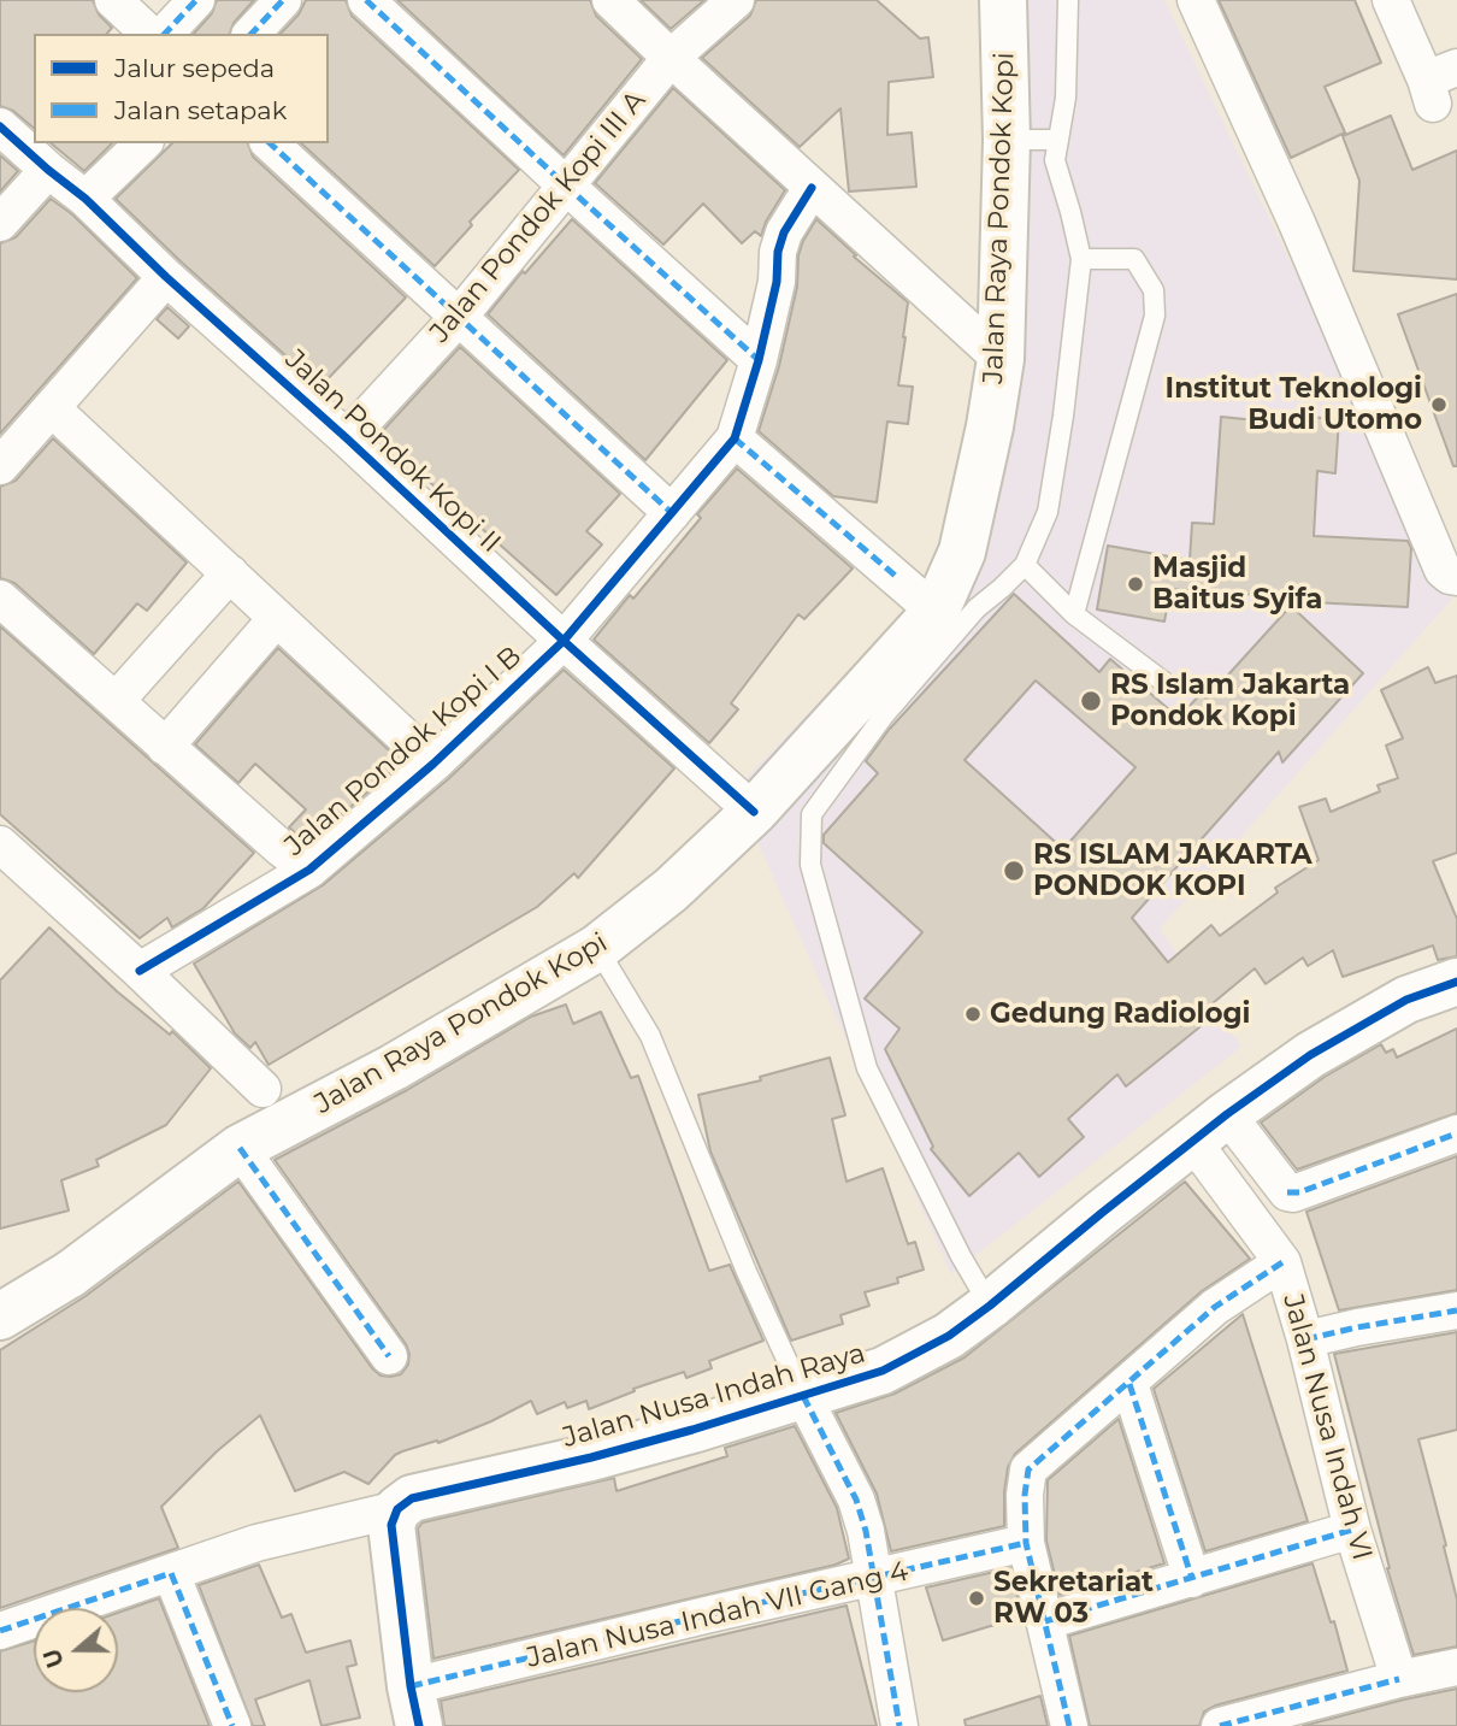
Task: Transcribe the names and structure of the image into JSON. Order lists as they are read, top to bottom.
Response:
{
  "streets": {
    "main road": ["Jalan Raya Pondok Kopi", "Jalan Nusa Indah Raya"],
    "street": [
      "Jalan Pondok Kopi III A",
      "Jalan Pondok Kopi II",
      "Jalan Pondok Kopi I B",
      "Jalan Nusa Indah VI",
      "Jalan Nusa Indah VII Gang 4"
    ]
  },
  "crossings": [
    ["Jalan Pondok Kopi III A", "Jalan Pondok Kopi II"],
    ["Jalan Raya Pondok Kopi", "Jalan Pondok Kopi II"],
    ["Jalan Pondok Kopi II", "Jalan Pondok Kopi I B"],
    ["Jalan Nusa Indah Raya", "Jalan Nusa Indah VI"]
  ],
  "places": [
    "Institut Teknologi Budi Utomo",
    "Masjid Baitus Syifa",
    "RS Islam Jakarta Pondok Kopi",
    "RS ISLAM JAKARTA PONDOK KOPI",
    "Gedung Radiologi",
    "Sekretariat RW 03"
  ],
  "legend": ["Jalur sepeda", "Jalan setapak"],
  "north": "left"
}
